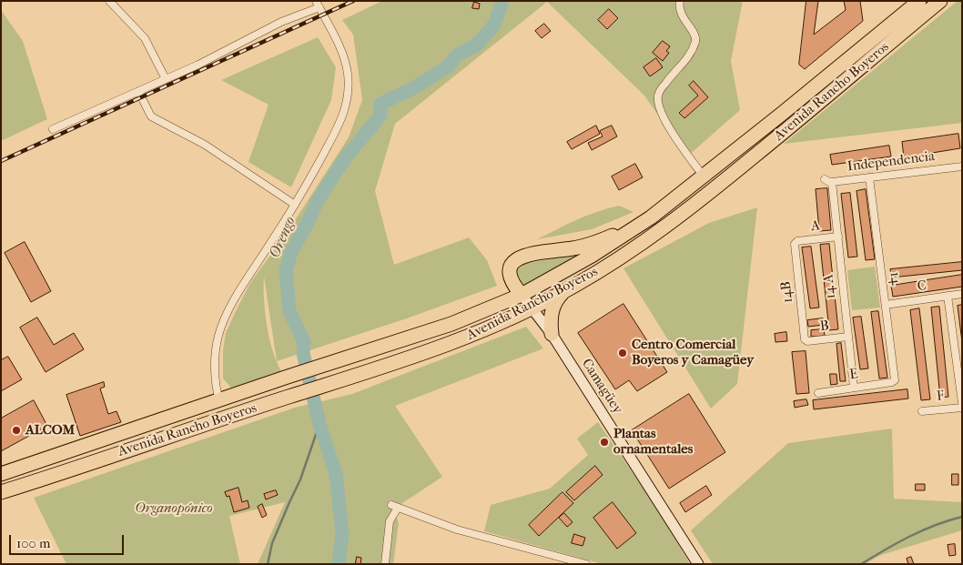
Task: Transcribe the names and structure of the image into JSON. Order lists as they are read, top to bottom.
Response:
{
  "streets": {
    "highway": ["Avenida Rancho Boyeros"],
    "main road": ["Camagüey"],
    "street": [
      "Independencia",
      "A",
      "14",
      "14 A",
      "C",
      "14B",
      "B",
      "E",
      "F"
    ]
  },
  "crossings": [
    ["Avenida Rancho Boyeros", "Camagüey"],
    ["Independencia", "14"],
    ["Independencia", "14 A"],
    ["A", "14 A"],
    ["A", "14B"],
    ["14", "C"],
    ["14", "E"],
    ["14 A", "B"],
    ["14 A", "E"],
    ["14B", "B"]
  ],
  "water": ["Orengo"],
  "parks": ["Organopónico"],
  "places": ["Centro Comercial Boyeros y Camagüey", "ALCOM", "Plantas ornamentales"],
  "scale_bar": "100 m"
}
